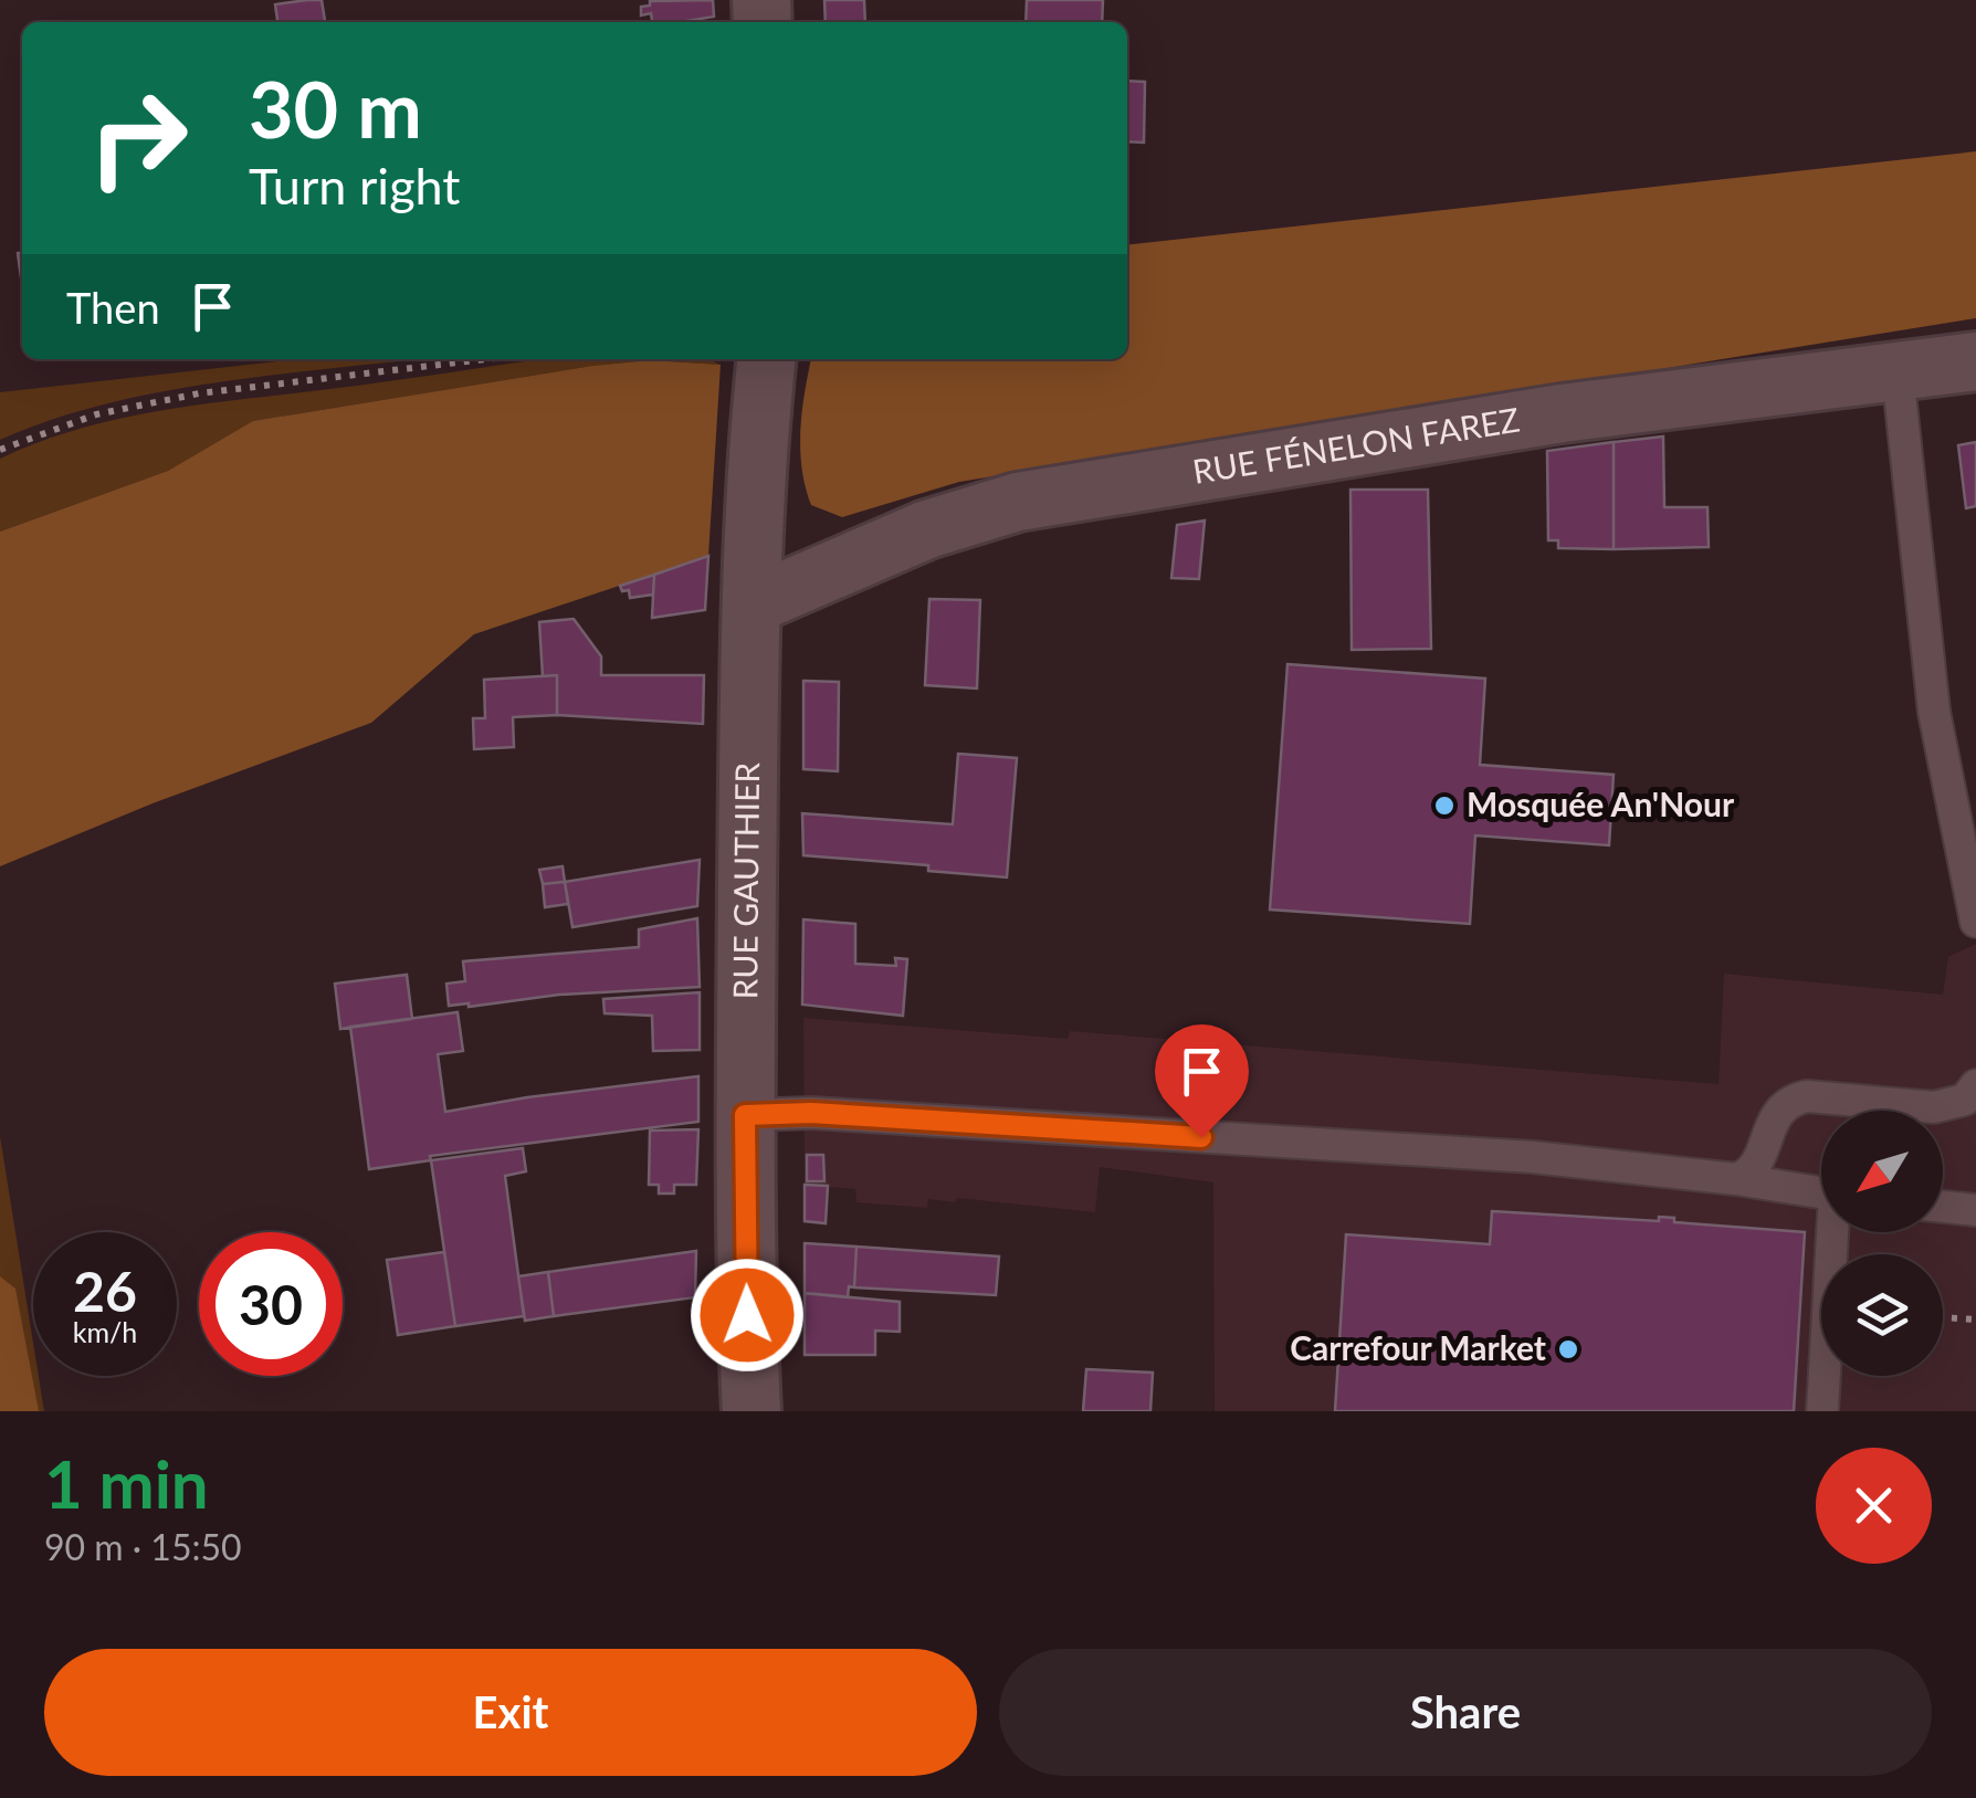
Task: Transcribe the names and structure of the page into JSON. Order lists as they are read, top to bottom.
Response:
{
  "streets": {
    "street": ["RUE FÉNELON FAREZ", "RUE GAUTHIER"]
  },
  "crossings": [
    ["RUE FÉNELON FAREZ", "RUE GAUTHIER"]
  ],
  "places": ["Mosquée An'Nour", "Carrefour Market"],
  "north": "bottom left",
  "page": {
    "turn": ["30 m", "Turn right"],
    "then": "Then",
    "speed": "26 km/h",
    "limit": "30",
    "heading": ["1 min", "90 m · 15:50"],
    "buttons": ["Exit", "Share"]
  }
}
